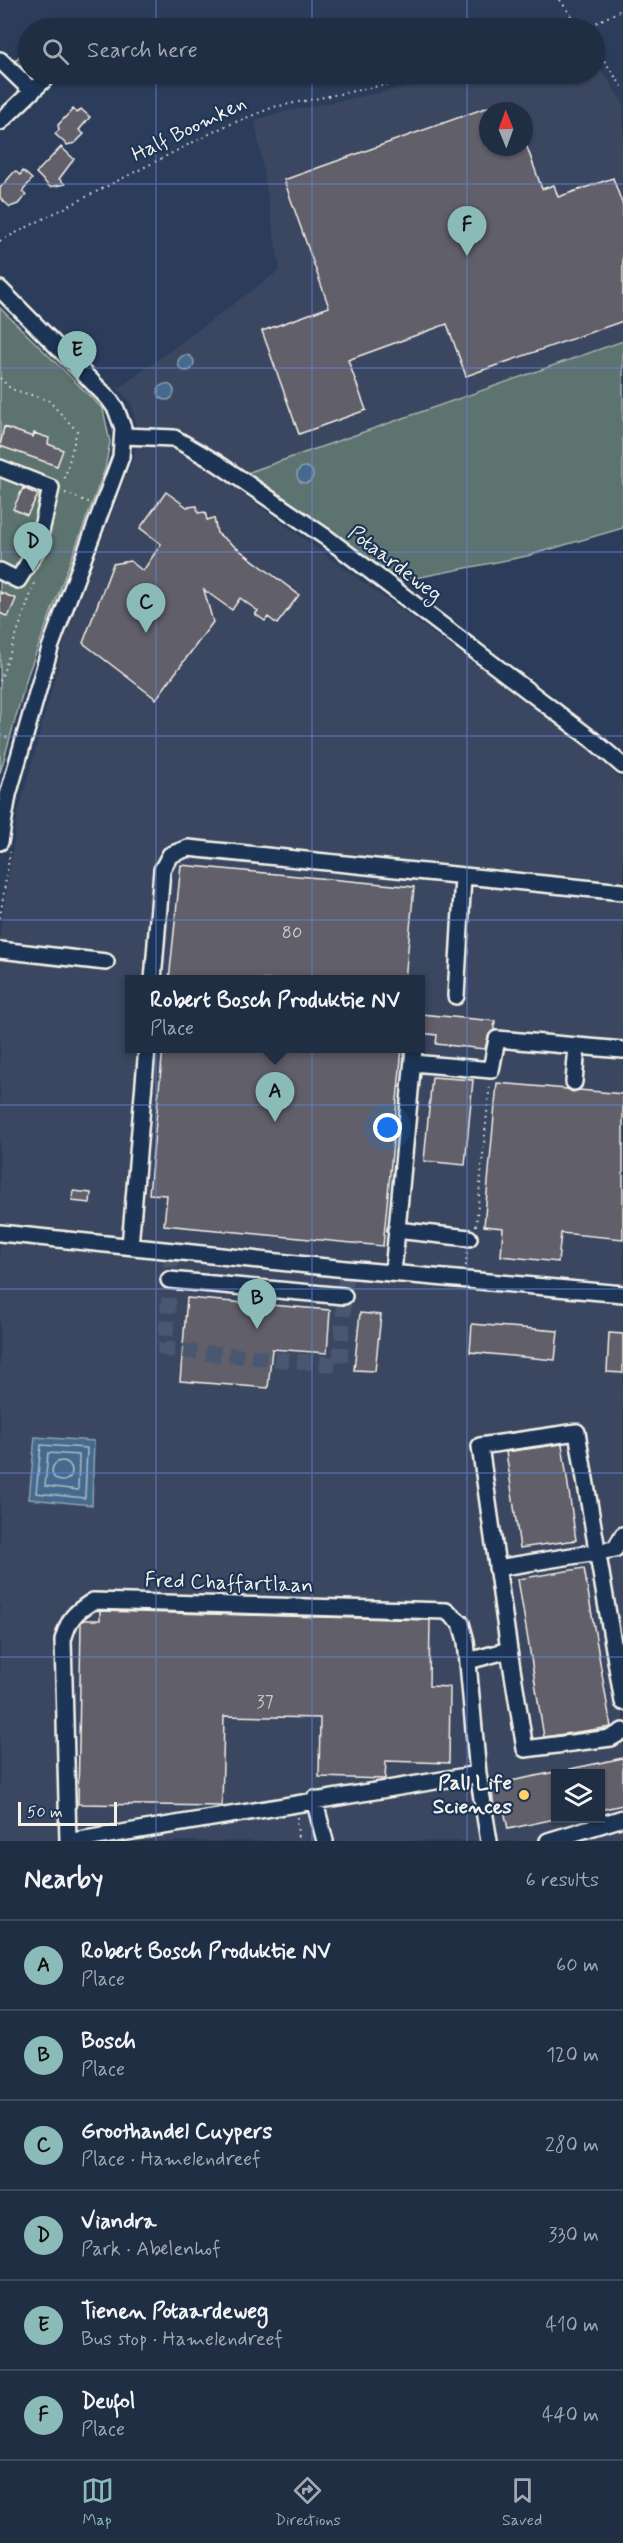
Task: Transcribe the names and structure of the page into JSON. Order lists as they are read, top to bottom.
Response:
{
  "streets": {
    "street": ["Potaardeweg", "Fred Chaffartlaan"],
    "path": ["Half Boomken"]
  },
  "places": ["Pall Life Sciences"],
  "house_numbers": ["80", "37"],
  "scale_bar": "50 m",
  "north": "top",
  "page": {
    "search": "Search here",
    "pins": [
      "F",
      "E",
      "D",
      "C",
      "A",
      "B"
    ],
    "popup": ["Robert Bosch Produktie NV", "Place"],
    "scale": "50 m",
    "heading": ["Nearby", "6 results"],
    "list": [
      {
        "mark": "A",
        "name": "Robert Bosch Produktie NV",
        "note": "Place",
        "value": "60 m"
      },
      {
        "mark": "B",
        "name": "Bosch",
        "note": "Place",
        "value": "120 m"
      },
      {
        "mark": "C",
        "name": "Groothandel Cuypers",
        "note": "Place · Hamelendreef",
        "value": "280 m"
      },
      {
        "mark": "D",
        "name": "Viandra",
        "note": "Park · Abelenhof",
        "value": "330 m"
      },
      {
        "mark": "E",
        "name": "Tienen Potaardeweg",
        "note": "Bus stop · Hamelendreef",
        "value": "410 m"
      },
      {
        "mark": "F",
        "name": "Deufol",
        "note": "Place",
        "value": "440 m"
      }
    ],
    "nav": ["Map", "Directions", "Saved"]
  }
}
